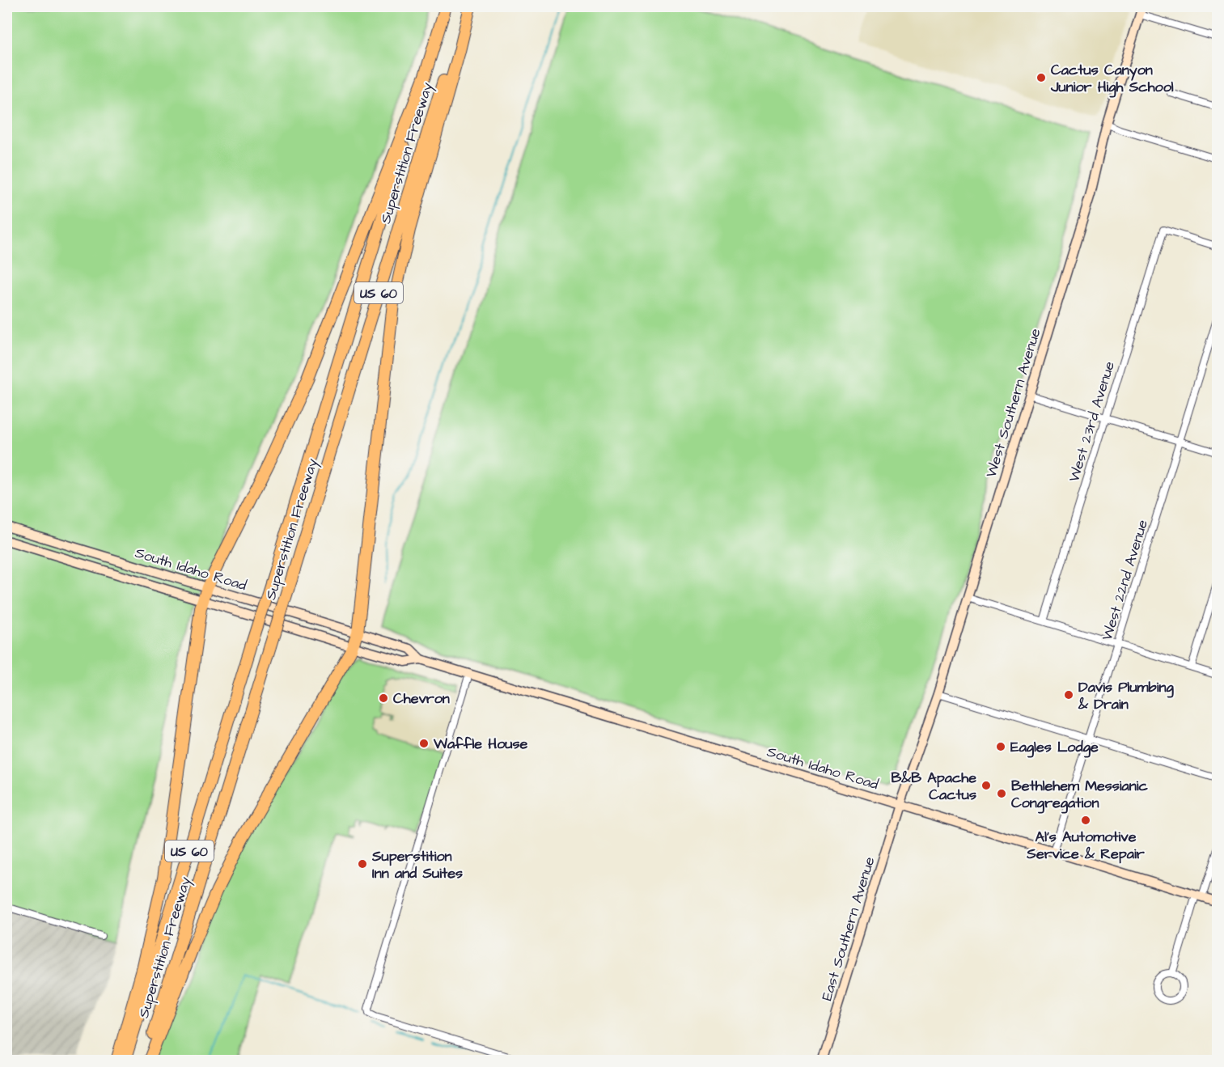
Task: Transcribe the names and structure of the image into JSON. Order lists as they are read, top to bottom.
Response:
{
  "streets": {
    "highway": ["Superstition Freeway", "US 60"],
    "main road": ["West Southern Avenue", "South Idaho Road", "East Southern Avenue"],
    "street": ["West 23rd Avenue", "West 22nd Avenue"]
  },
  "crossings": [
    ["West Southern Avenue", "South Idaho Road"],
    ["West Southern Avenue", "East Southern Avenue"],
    ["South Idaho Road", "West 22nd Avenue"],
    ["South Idaho Road", "East Southern Avenue"]
  ],
  "places": [
    "Cactus Canyon Junior High School",
    "Davis Plumbing & Drain",
    "Chevron",
    "Waffle House",
    "Eagles Lodge",
    "B&B Apache Cactus",
    "Bethlehem Messianic Congregation",
    "Al's Automotive Service & Repair",
    "Superstition Inn and Suites"
  ]
}
